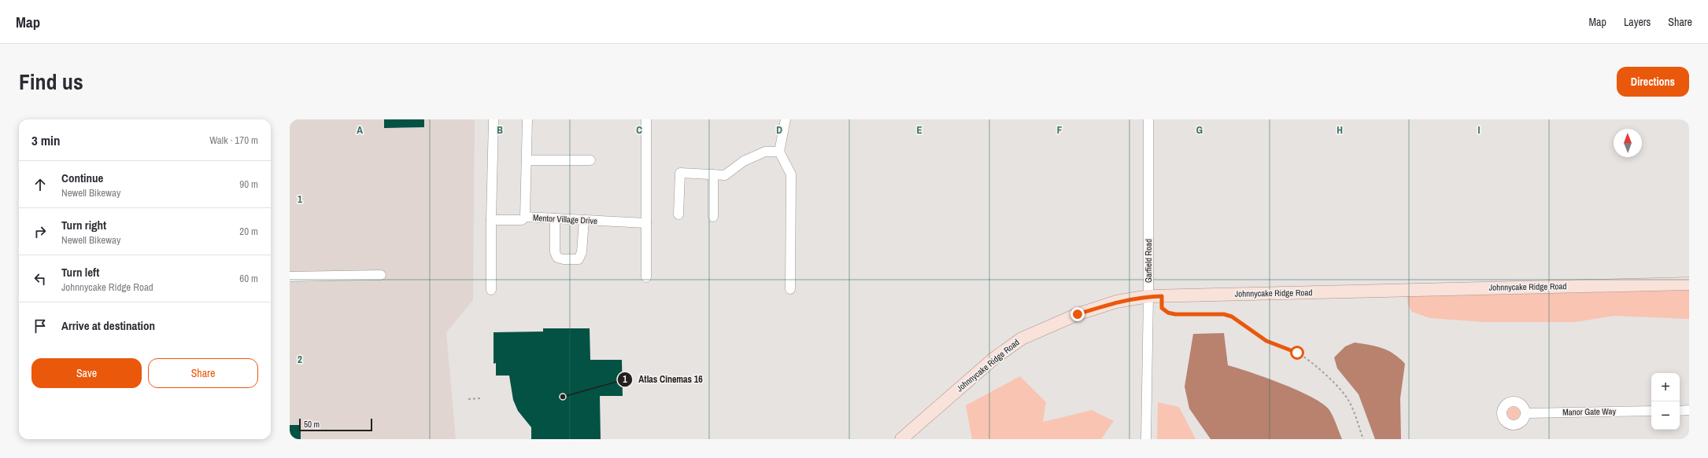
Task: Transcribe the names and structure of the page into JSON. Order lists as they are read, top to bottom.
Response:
{
  "streets": {
    "main road": ["Johnnycake Ridge Road"],
    "street": ["Mentor Village Drive", "Garfield Road", "Manor Gate Way"]
  },
  "crossings": [
    ["Garfield Road", "Johnnycake Ridge Road"]
  ],
  "places": ["Atlas Cinemas 16"],
  "scale_bar": "50 m",
  "north": "top",
  "page": {
    "header": "Map",
    "nav": ["Map", "Layers", "Share"],
    "title": "Find us",
    "buttons": [
      "Directions",
      ["Save", "Share"]
    ],
    "heading": ["3 min", "Walk · 170 m"],
    "list": [
      ["Continue", "Newell Bikeway", "90 m"],
      ["Turn right", "Newell Bikeway", "20 m"],
      ["Turn left", "Johnnycake Ridge Road", "60 m"],
      "Arrive at destination"
    ],
    "map_buttons": ["+", "−"],
    "scale": "50 m"
  },
  "grid": {
    "columns": [
      "A",
      "B",
      "C",
      "D",
      "E",
      "F",
      "G",
      "H",
      "I"
    ],
    "rows": ["1", "2"]
  }
}
